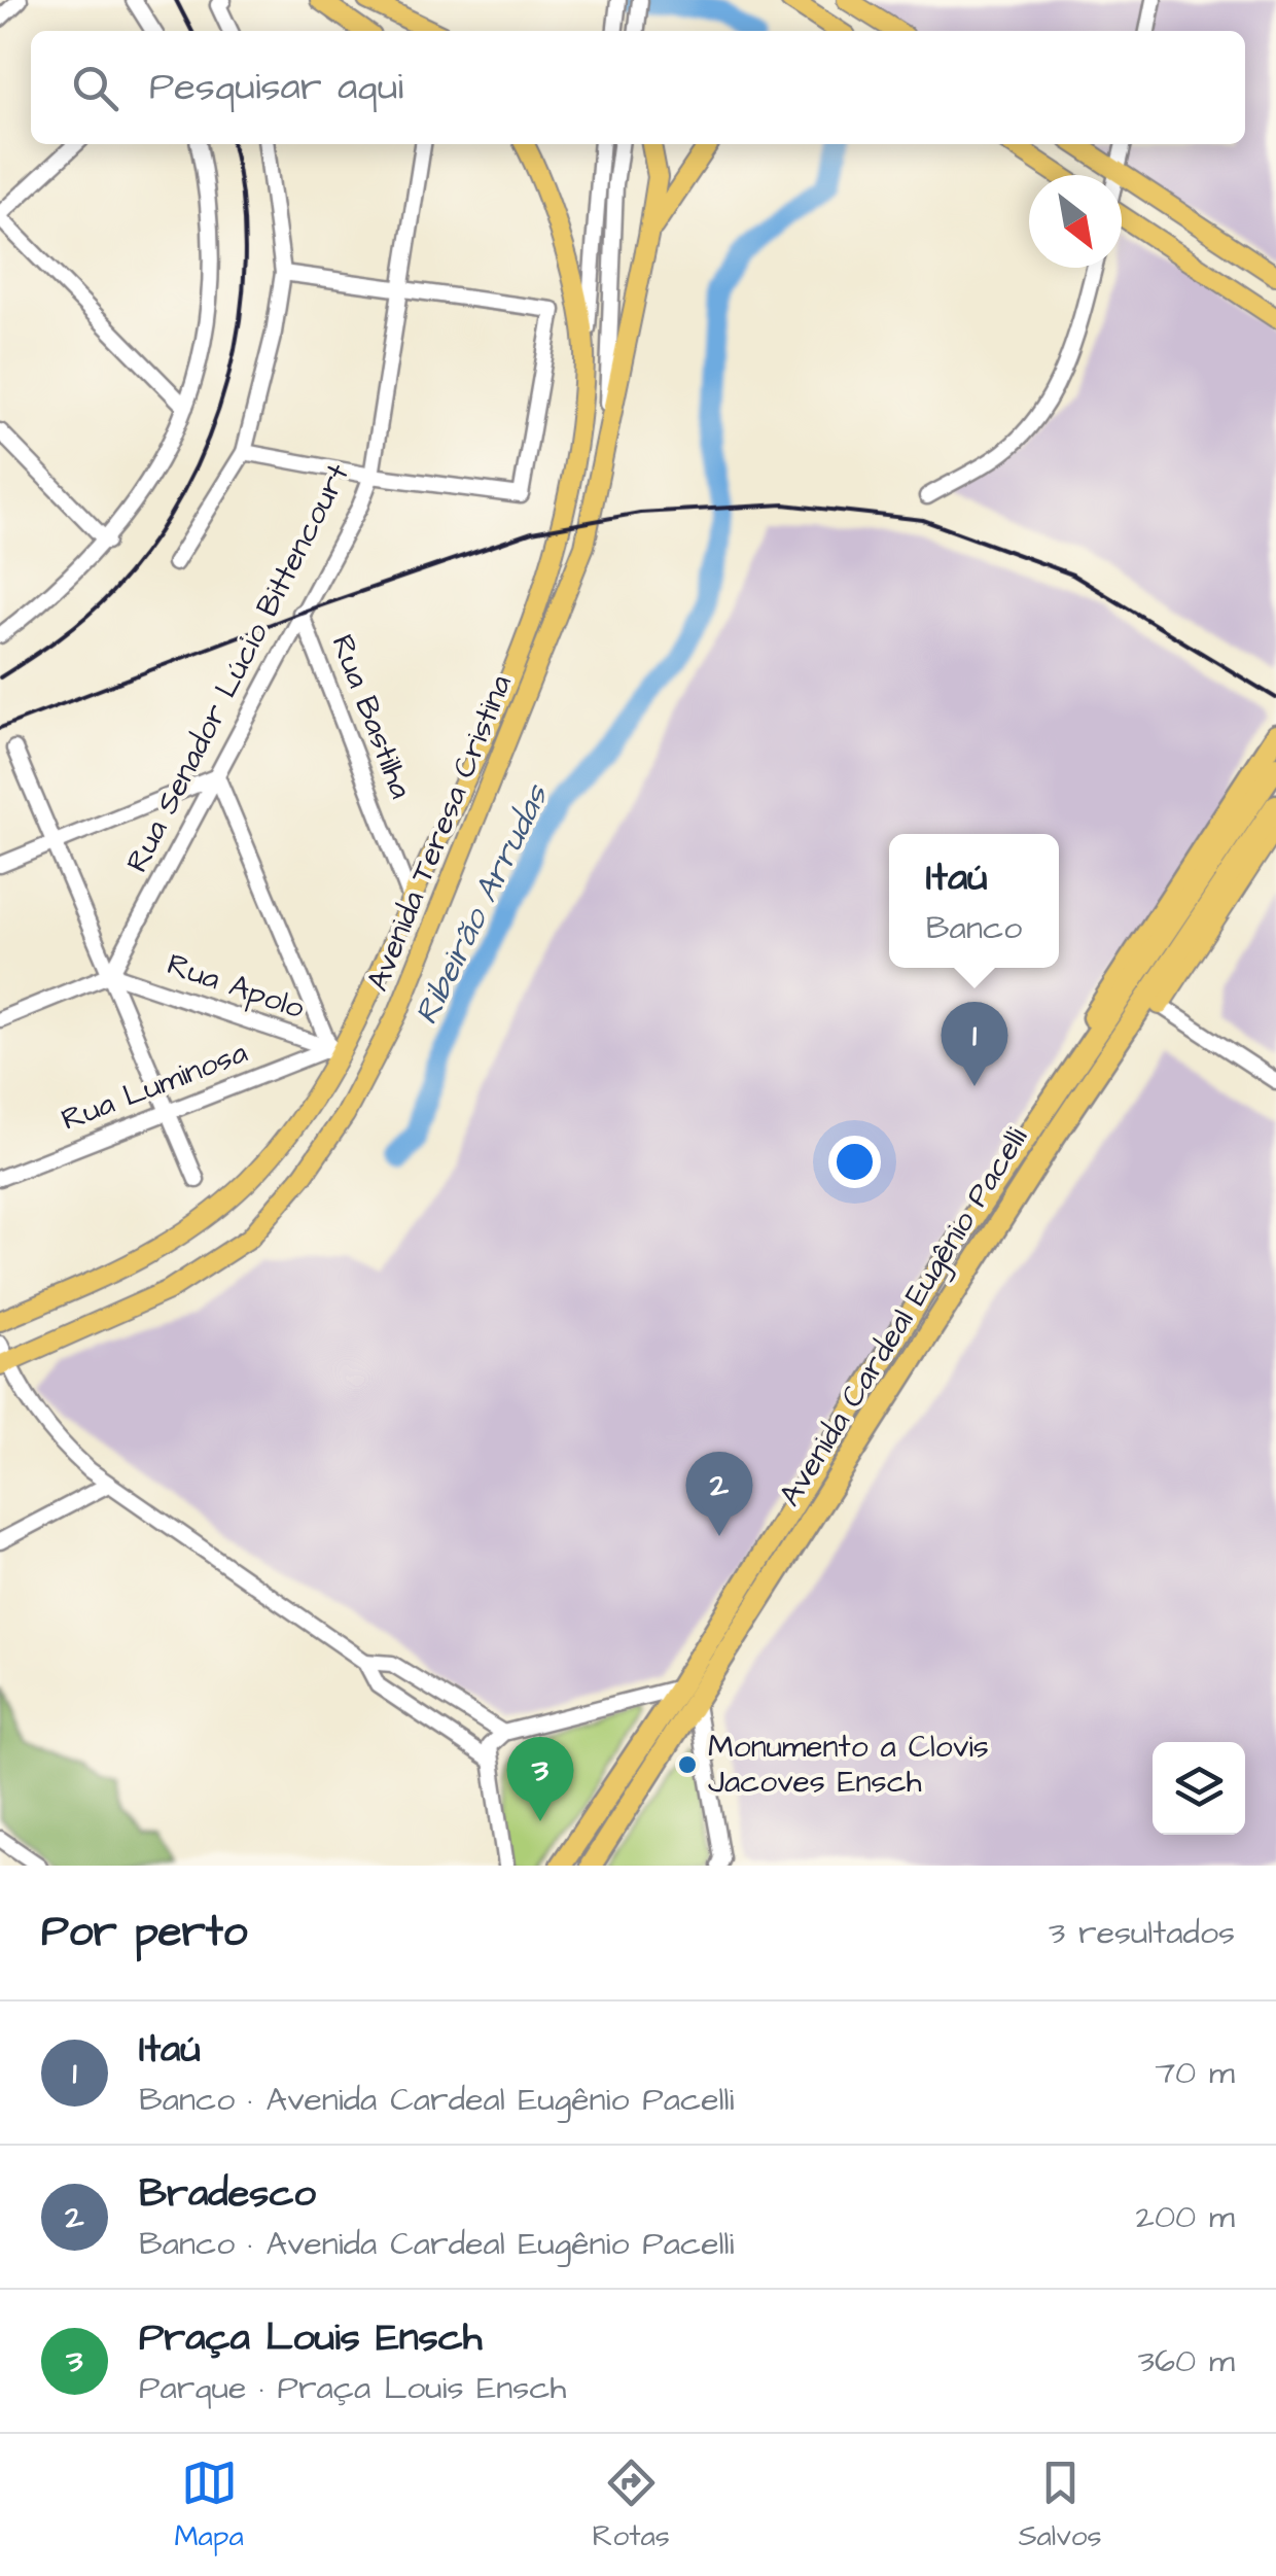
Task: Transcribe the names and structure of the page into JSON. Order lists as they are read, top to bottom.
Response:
{
  "streets": {
    "highway": ["Avenida Cardeal Eugênio Pacelli"],
    "main road": ["Avenida Teresa Cristina"],
    "street": [
      "Rua Senador Lúcio Bittencourt",
      "Rua Bastilha",
      "Rua Apolo",
      "Rua Luminosa"
    ]
  },
  "crossings": [
    ["Rua Senador Lúcio Bittencourt", "Rua Bastilha"],
    ["Rua Senador Lúcio Bittencourt", "Rua Apolo"],
    ["Rua Bastilha", "Avenida Teresa Cristina"],
    ["Avenida Teresa Cristina", "Rua Apolo"],
    ["Avenida Teresa Cristina", "Rua Luminosa"],
    ["Rua Apolo", "Rua Luminosa"]
  ],
  "water": ["Ribeirão Arrudas"],
  "places": ["Monumento a Clovis Jacoves Ensch"],
  "north": "bottom right",
  "page": {
    "search": "Pesquisar aqui",
    "popup": ["Itaú", "Banco"],
    "pins": ["1", "2", "3"],
    "heading": ["Por perto", "3 resultados"],
    "list": [
      {
        "mark": "1",
        "name": "Itaú",
        "note": "Banco · Avenida Cardeal Eugênio Pacelli",
        "value": "70 m"
      },
      {
        "mark": "2",
        "name": "Bradesco",
        "note": "Banco · Avenida Cardeal Eugênio Pacelli",
        "value": "200 m"
      },
      {
        "mark": "3",
        "name": "Praça Louis Ensch",
        "note": "Parque · Praça Louis Ensch",
        "value": "360 m"
      }
    ],
    "nav": ["Mapa", "Rotas", "Salvos"]
  }
}
